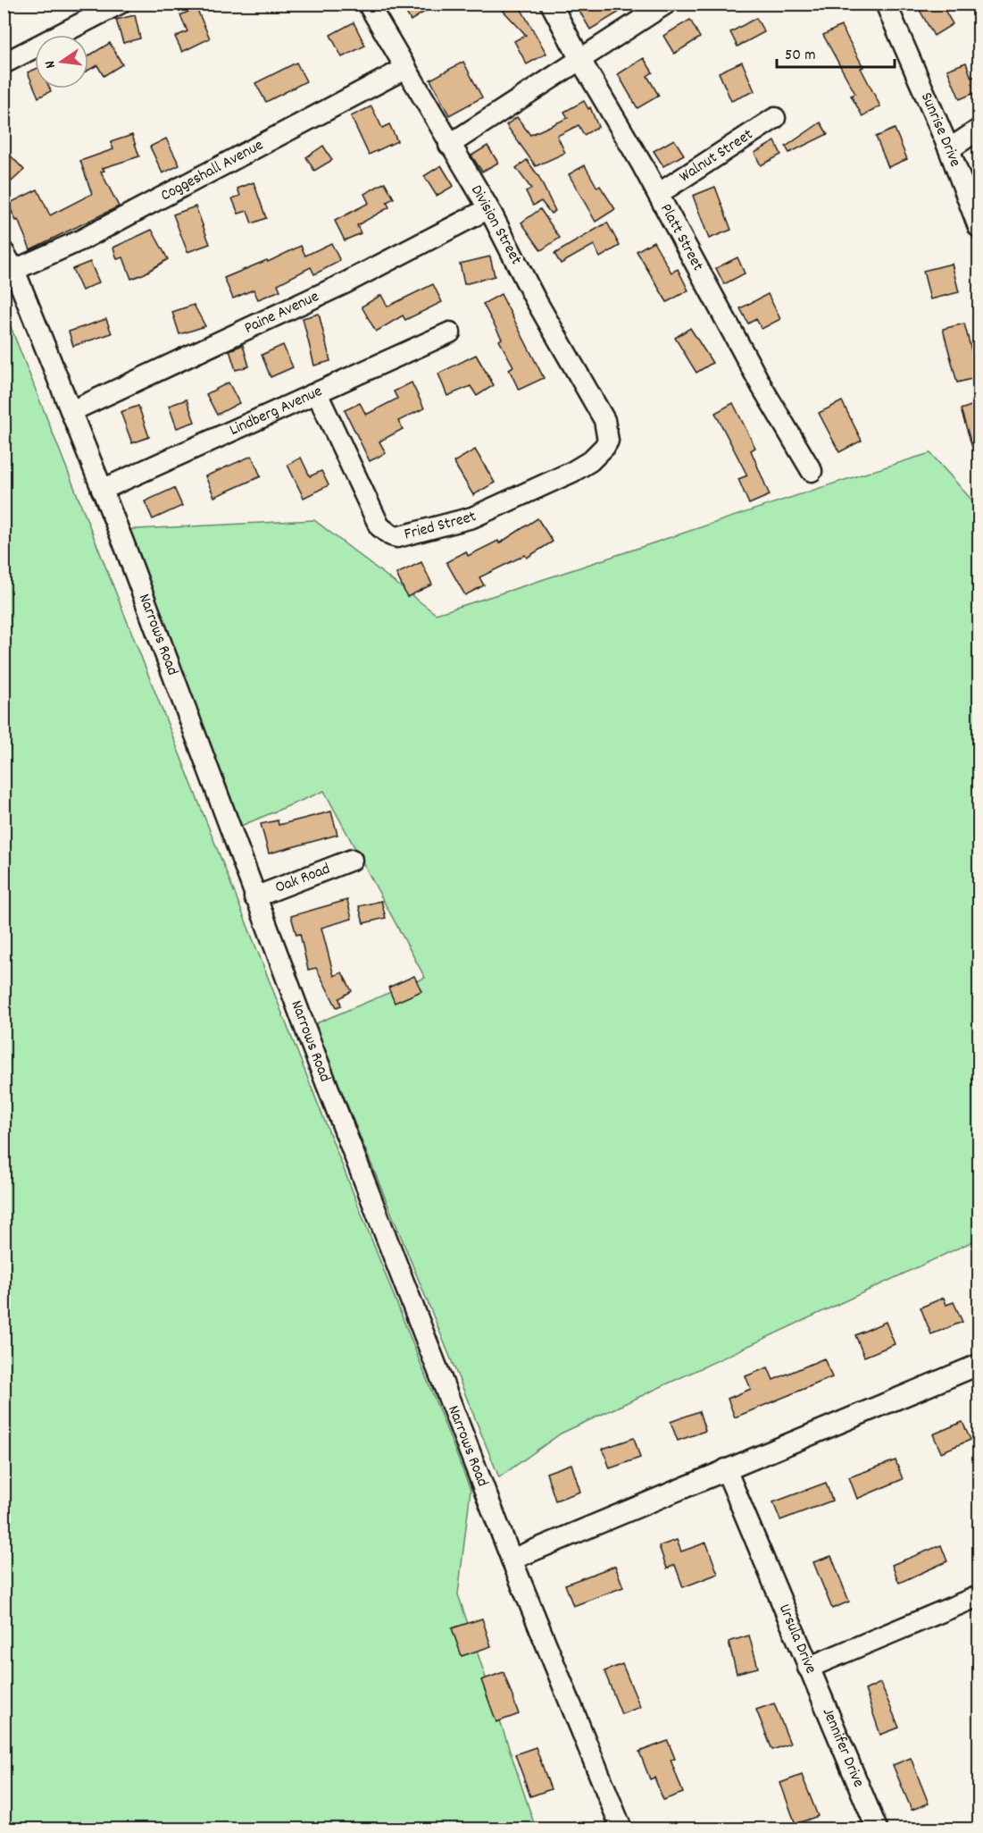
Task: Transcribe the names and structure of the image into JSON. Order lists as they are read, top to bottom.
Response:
{
  "streets": {
    "street": [
      "Sunrise Drive",
      "Walnut Street",
      "Coggeshall Avenue",
      "Division Street",
      "Platt Street",
      "Paine Avenue",
      "Lindberg Avenue",
      "Fried Street",
      "Narrows Road",
      "Oak Road",
      "Ursula Drive",
      "Jennifer Drive"
    ]
  },
  "crossings": [
    ["Walnut Street", "Platt Street"],
    ["Coggeshall Avenue", "Division Street"],
    ["Coggeshall Avenue", "Narrows Road"],
    ["Division Street", "Paine Avenue"],
    ["Division Street", "Fried Street"],
    ["Paine Avenue", "Narrows Road"],
    ["Lindberg Avenue", "Fried Street"],
    ["Lindberg Avenue", "Narrows Road"],
    ["Narrows Road", "Oak Road"],
    ["Ursula Drive", "Jennifer Drive"]
  ],
  "scale_bar": "50 m",
  "north": "left"
}
